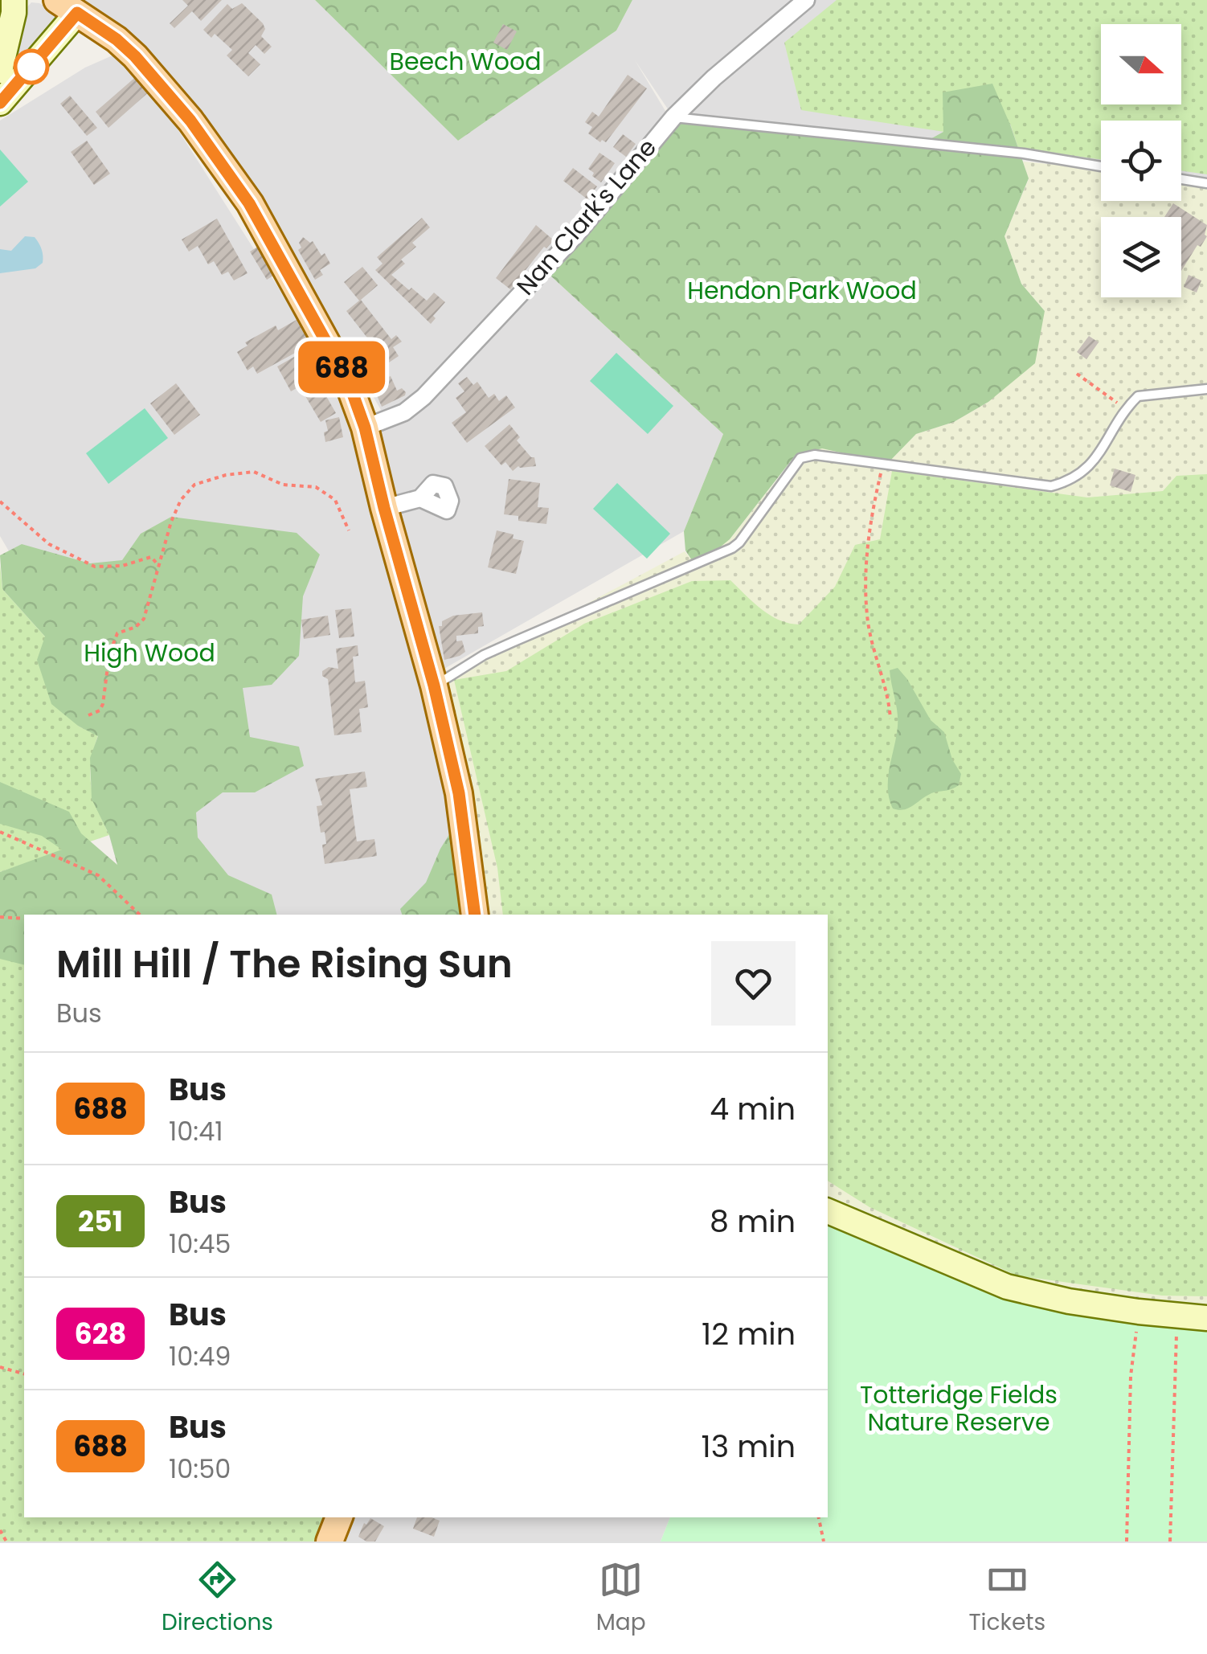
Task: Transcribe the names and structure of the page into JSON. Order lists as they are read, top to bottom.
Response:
{
  "streets": {
    "street": ["Nan Clark's Lane"]
  },
  "parks": [
    "Beech Wood",
    "Hendon Park Wood",
    "High Wood",
    "Totteridge Fields Nature Reserve"
  ],
  "lines": ["bus line 688"],
  "north": "right",
  "page": {
    "on_map": "688",
    "heading": ["Mill Hill / The Rising Sun", "Bus"],
    "list": [
      {
        "mark": "688",
        "name": "Bus",
        "note": "10:41",
        "value": "4 min"
      },
      {
        "mark": "251",
        "name": "Bus",
        "note": "10:45",
        "value": "8 min"
      },
      {
        "mark": "628",
        "name": "Bus",
        "note": "10:49",
        "value": "12 min"
      },
      {
        "mark": "688",
        "name": "Bus",
        "note": "10:50",
        "value": "13 min"
      }
    ],
    "tabs": ["Directions", "Map", "Tickets"]
  }
}
